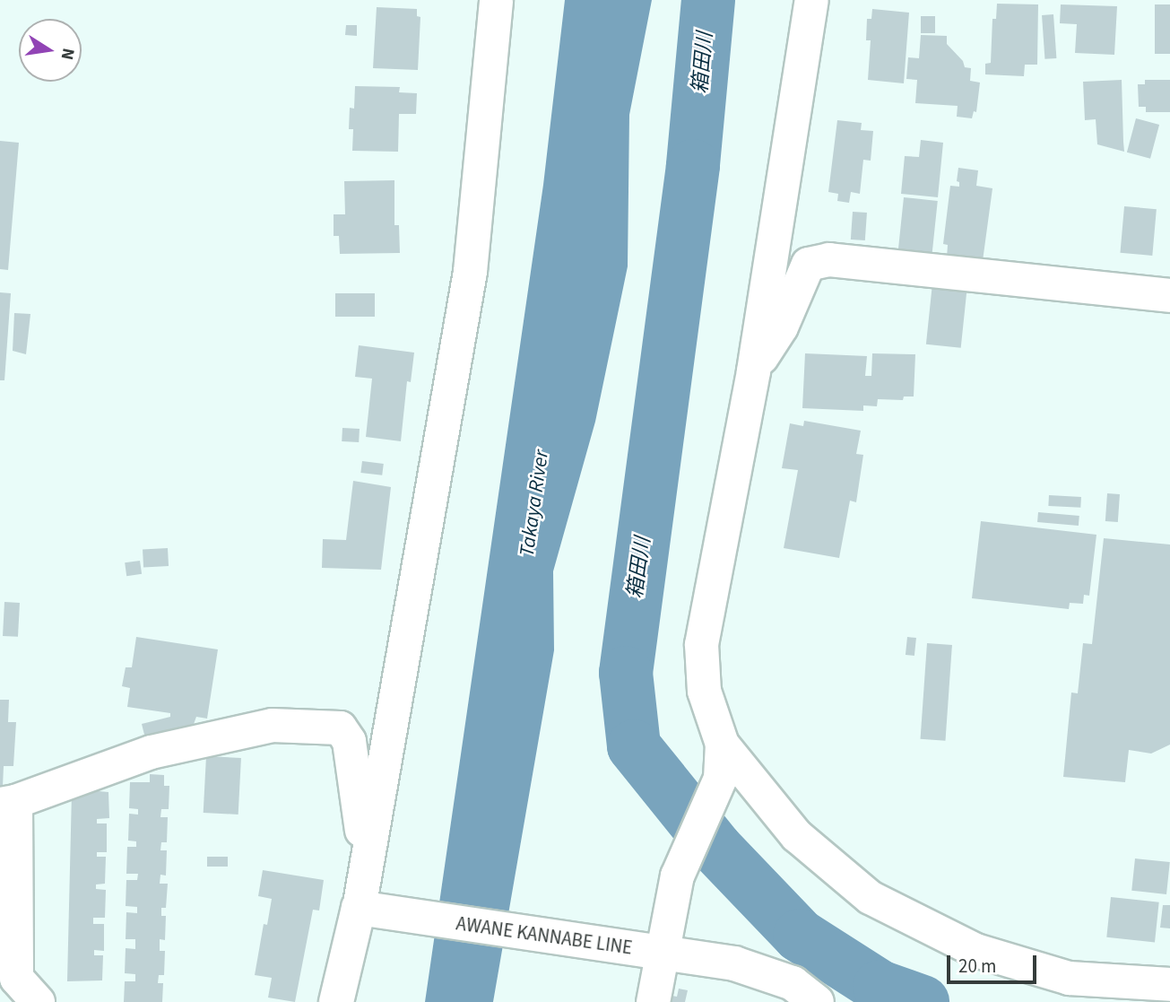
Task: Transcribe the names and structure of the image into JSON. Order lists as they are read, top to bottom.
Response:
{
  "streets": {
    "main road": ["AWANE KANNABE LINE"]
  },
  "water": ["箱田川", "Takaya River"],
  "scale_bar": "20 m",
  "north": "right"
}
